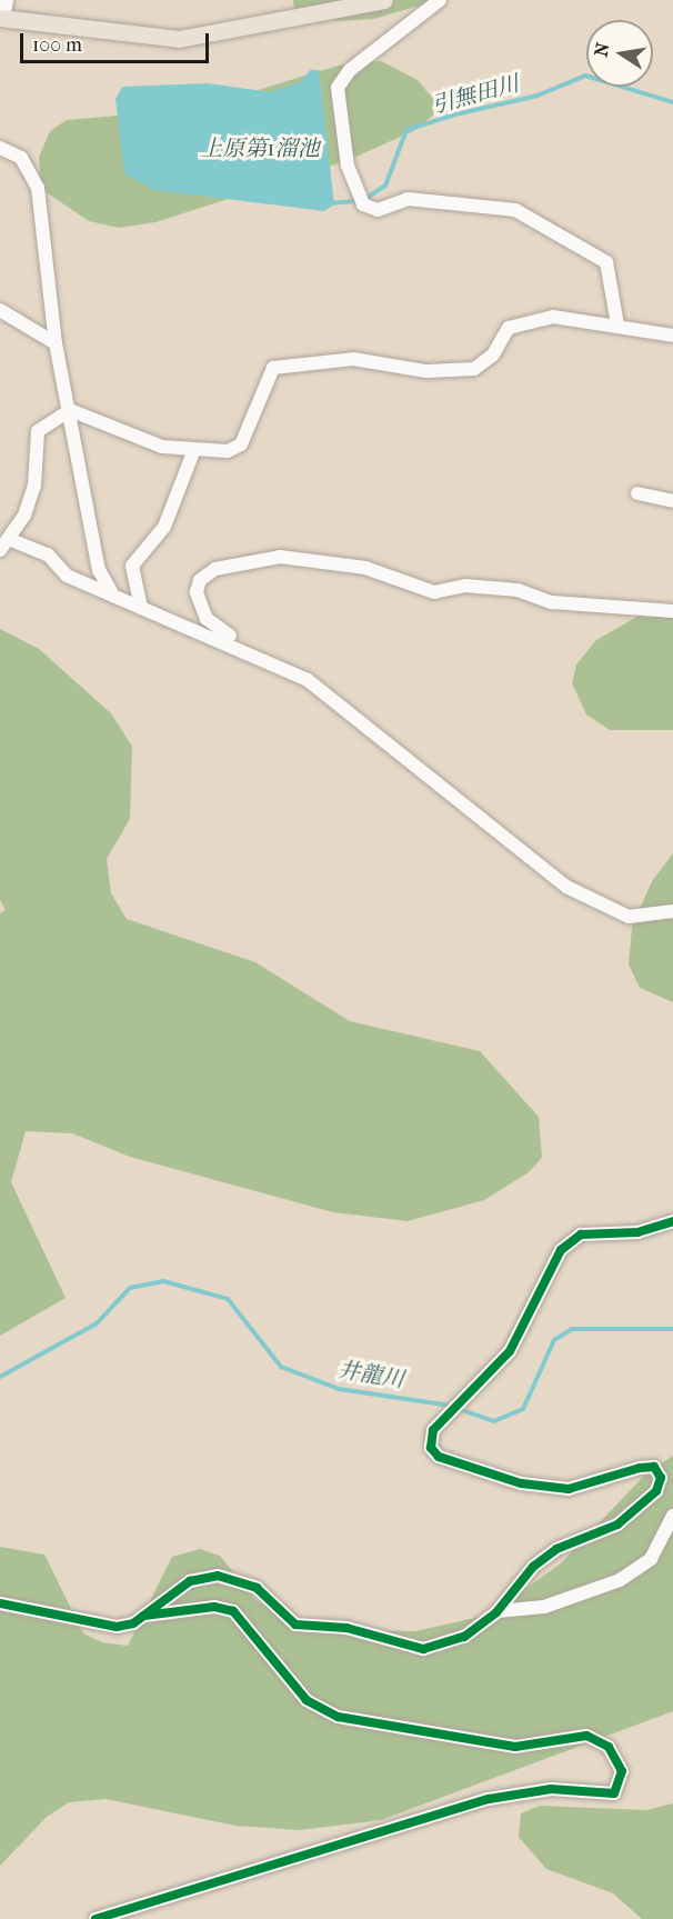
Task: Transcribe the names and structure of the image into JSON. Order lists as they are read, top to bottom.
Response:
{
  "water": ["引無田川", "上原第1溜池", "井龍川"],
  "scale_bar": "100 m",
  "north": "left"
}
